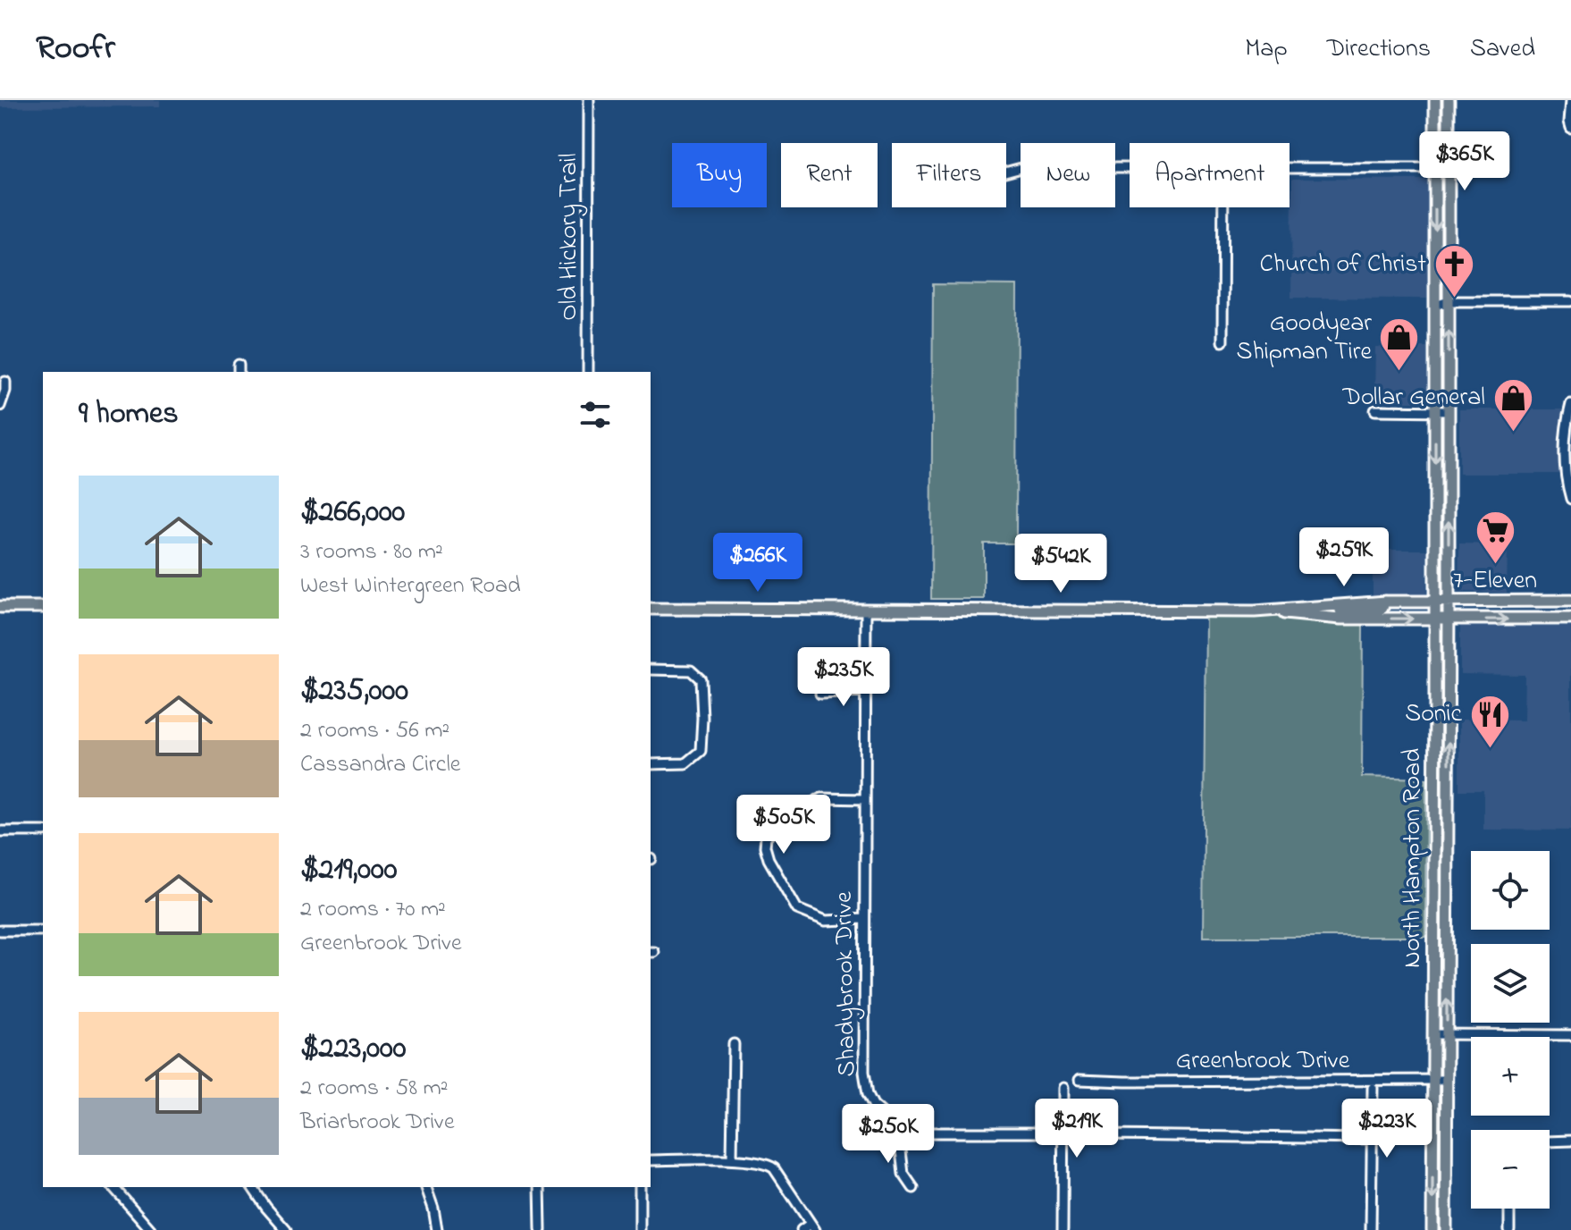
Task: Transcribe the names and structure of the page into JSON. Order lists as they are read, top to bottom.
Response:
{
  "streets": {
    "main road": ["North Hampton Road"],
    "street": ["Old Hickory Trail", "Shadybrook Drive", "Greenbrook Drive"]
  },
  "crossings": [
    ["North Hampton Road", "Greenbrook Drive"]
  ],
  "places": {
    "church": ["Church of Christ"],
    "shop": ["Goodyear Shipman Tire", "Dollar General"],
    "supermarket": ["7-Eleven"],
    "restaurant": ["Sonic"]
  },
  "page": {
    "header": "Roofr",
    "nav": ["Map", "Directions", "Saved"],
    "price": [
      "$365K",
      "$259K",
      "$266K",
      "$542K",
      "$235K",
      "$505K",
      "$219K",
      "$223K",
      "$250K"
    ],
    "chip": [
      "Buy",
      "Rent",
      "Filters",
      "New",
      "Apartment"
    ],
    "heading": "9 homes",
    "list": [
      {
        "name": "$266,000",
        "note": "3 rooms · 80 m² · West Wintergreen Road"
      },
      {
        "name": "$235,000",
        "note": "2 rooms · 56 m² · Cassandra Circle"
      },
      {
        "name": "$219,000",
        "note": "2 rooms · 70 m² · Greenbrook Drive"
      },
      {
        "name": "$223,000",
        "note": "2 rooms · 58 m² · Briarbrook Drive"
      }
    ],
    "map_buttons": ["+", "−"]
  }
}
